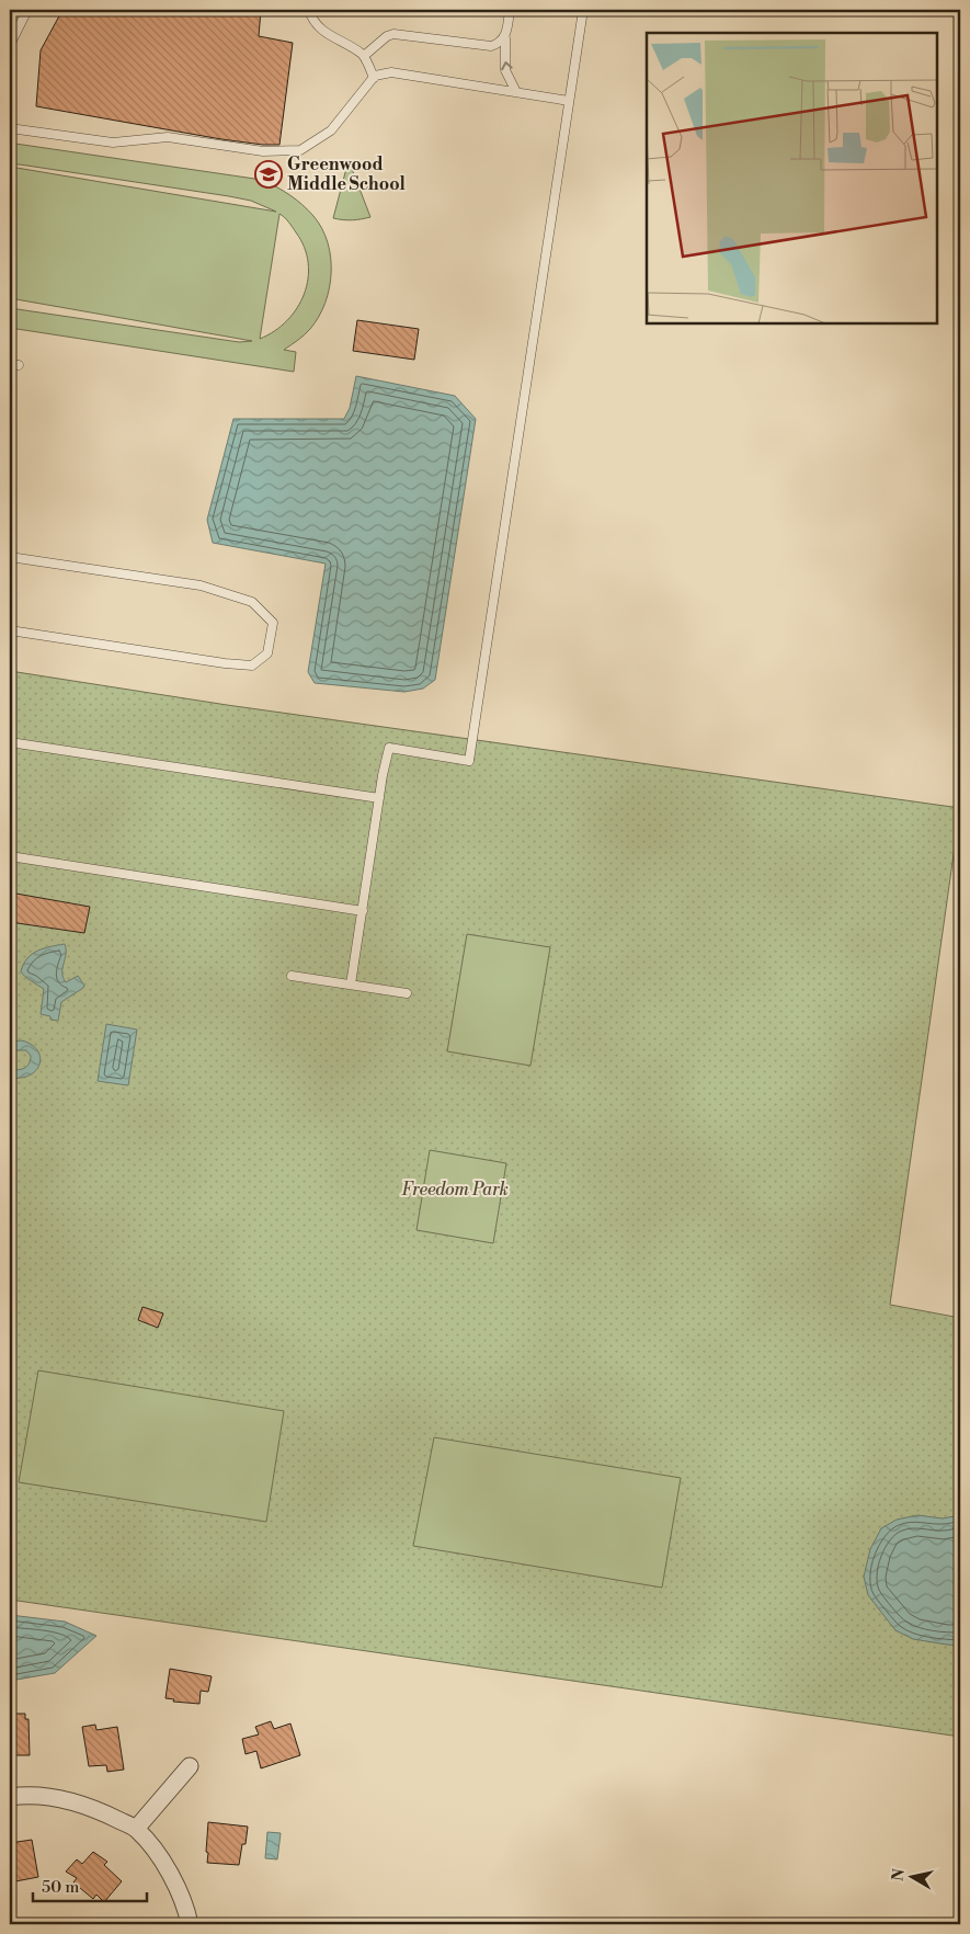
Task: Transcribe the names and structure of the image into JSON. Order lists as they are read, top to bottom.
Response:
{
  "parks": ["Freedom Park"],
  "places": {
    "school or university": ["Greenwood Middle School"]
  },
  "scale_bar": "50 m",
  "north": "left"
}
